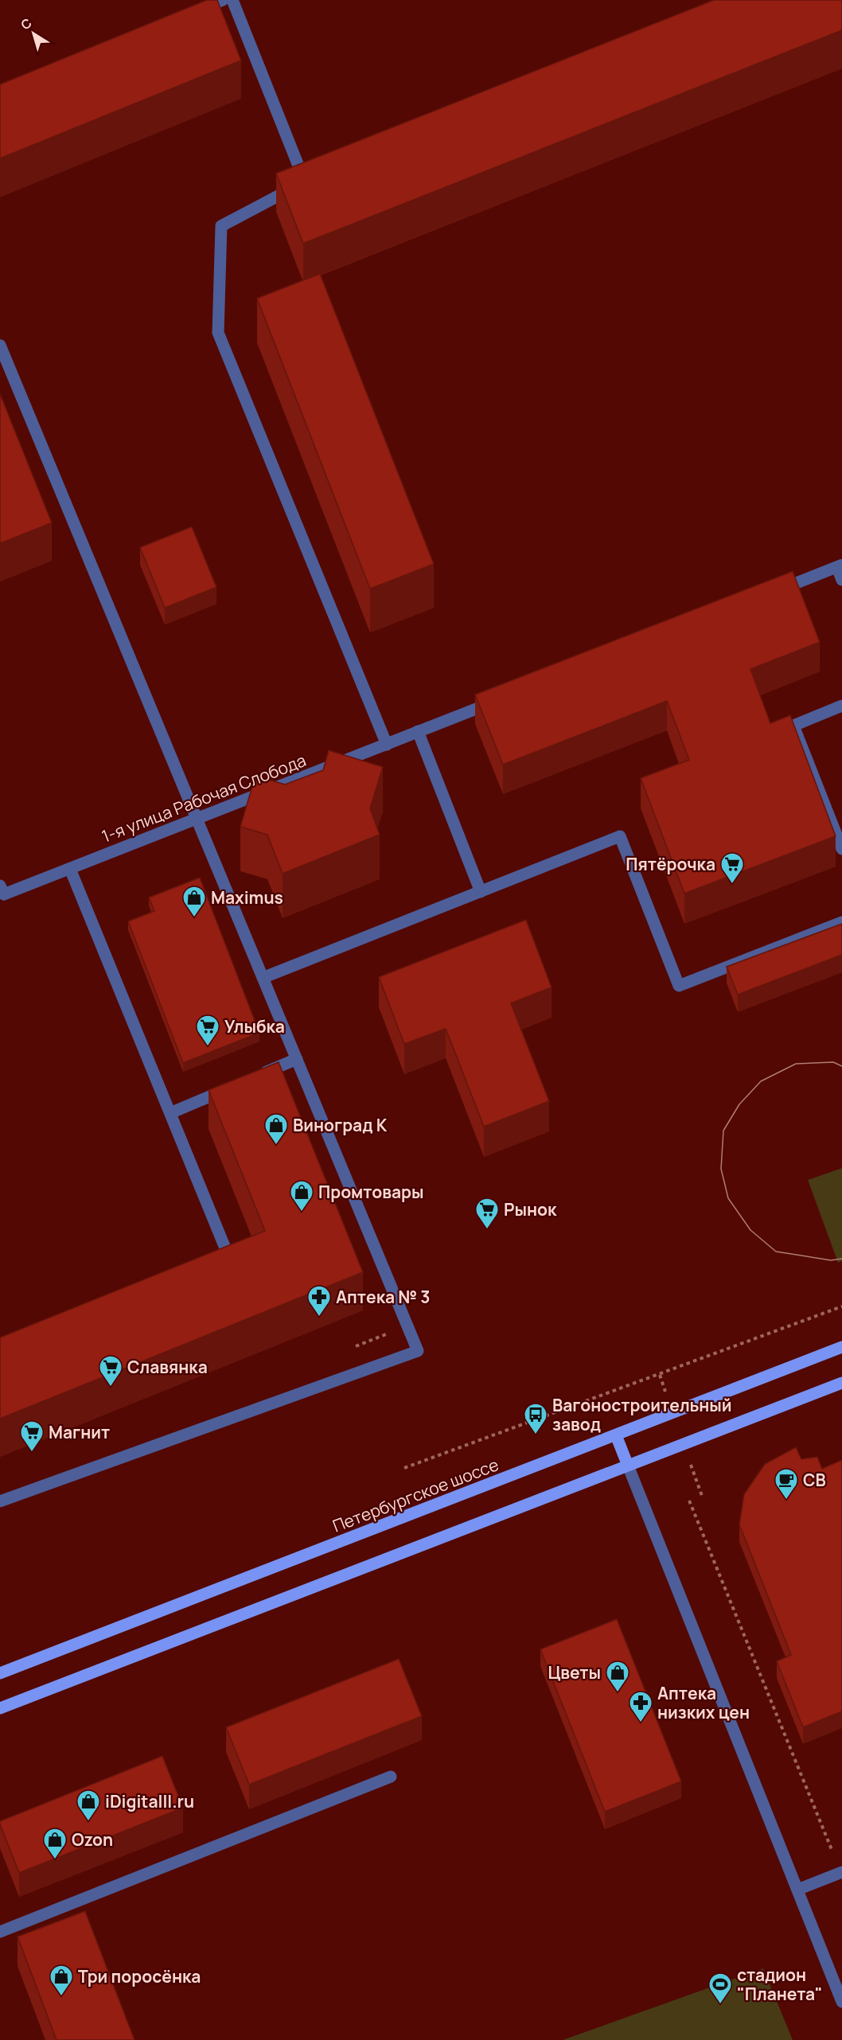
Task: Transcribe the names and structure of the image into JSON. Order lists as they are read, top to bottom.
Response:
{
  "streets": {
    "main road": ["Петербургское шоссе"],
    "street": ["1-я улица Рабочая Слобода"]
  },
  "places": {
    "supermarket": [
      "Пятёрочка",
      "Улыбка",
      "Рынок",
      "Славянка",
      "Магнит"
    ],
    "shop": [
      "Maximus",
      "Виноград К",
      "Промтовары",
      "Цветы",
      "iDigitalll.ru",
      "Ozon",
      "Три поросёнка"
    ],
    "pharmacy": ["Аптека № 3", "Аптека низких цен"],
    "bus stop": ["Вагоностроительный завод"],
    "cafe": ["СВ"],
    "sports": ["стадион \"Планета\""]
  },
  "north": "top left"
}
